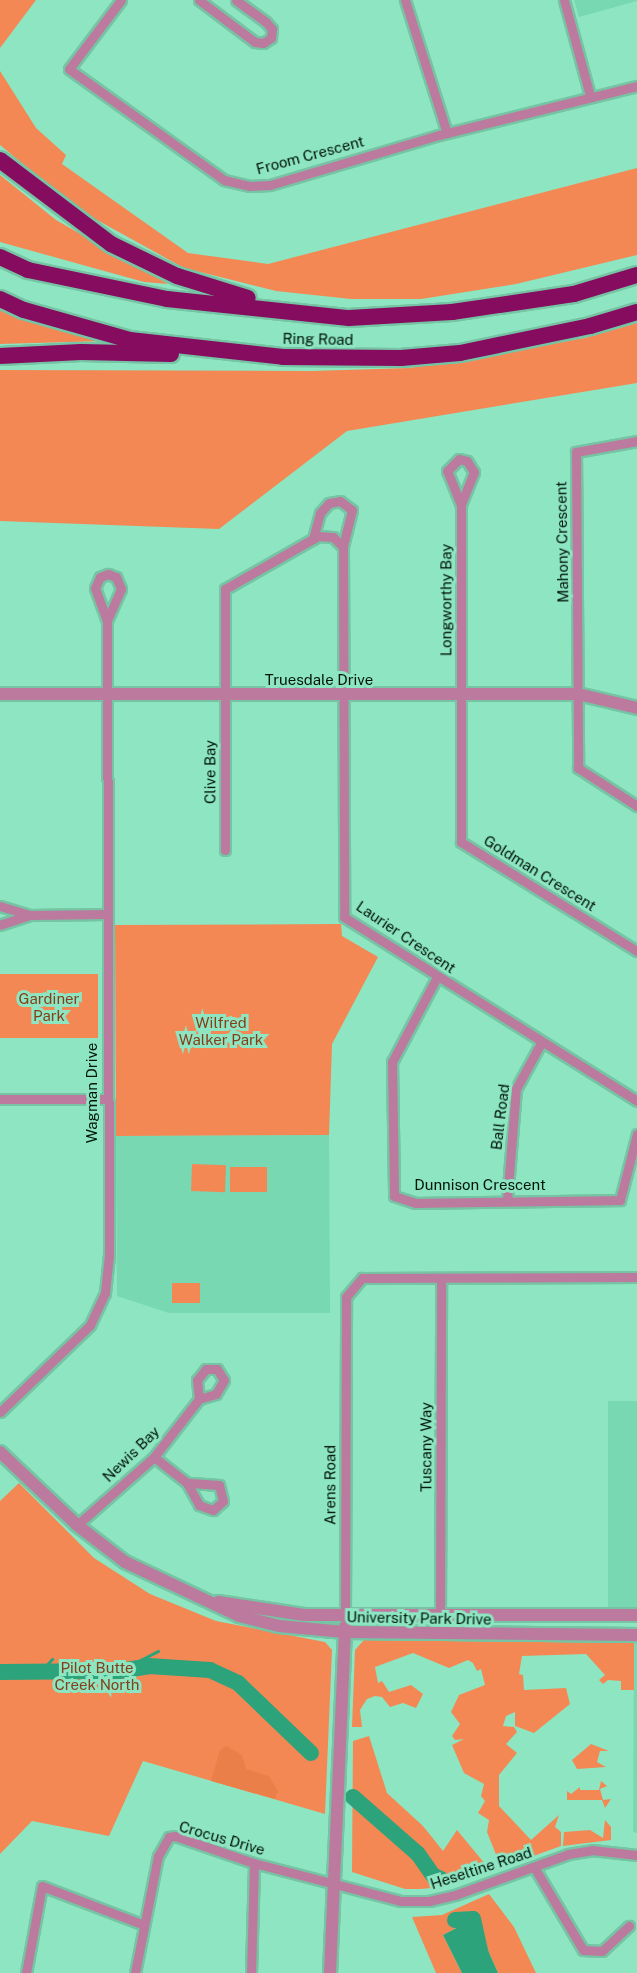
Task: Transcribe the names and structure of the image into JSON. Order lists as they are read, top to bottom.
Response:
{
  "streets": {
    "highway": ["Ring Road"],
    "street": [
      "Froom Crescent",
      "Mahony Crescent",
      "Longworthy Bay",
      "Truesdale Drive",
      "Clive Bay",
      "Goldman Crescent",
      "Laurier Crescent",
      "Wagman Drive",
      "Ball Road",
      "Dunnison Crescent",
      "Tuscany Way",
      "Newis Bay",
      "Arens Road",
      "University Park Drive",
      "Crocus Drive",
      "Heseltine Road"
    ]
  },
  "crossings": [
    ["Mahony Crescent", "Truesdale Drive"],
    ["Longworthy Bay", "Truesdale Drive"],
    ["Longworthy Bay", "Goldman Crescent"],
    ["Truesdale Drive", "Clive Bay"],
    ["Truesdale Drive", "Goldman Crescent"],
    ["Truesdale Drive", "Laurier Crescent"],
    ["Truesdale Drive", "Wagman Drive"],
    ["Laurier Crescent", "Ball Road"],
    ["Laurier Crescent", "Dunnison Crescent"],
    ["Ball Road", "Dunnison Crescent"],
    ["Tuscany Way", "Arens Road"],
    ["Tuscany Way", "University Park Drive"],
    ["Newis Bay", "University Park Drive"],
    ["Arens Road", "University Park Drive"],
    ["Arens Road", "Crocus Drive"],
    ["Arens Road", "Heseltine Road"],
    ["Crocus Drive", "Heseltine Road"]
  ],
  "parks": ["Gardiner Park", "Wilfred Walker Park", "Pilot Butte Creek North"]
}
